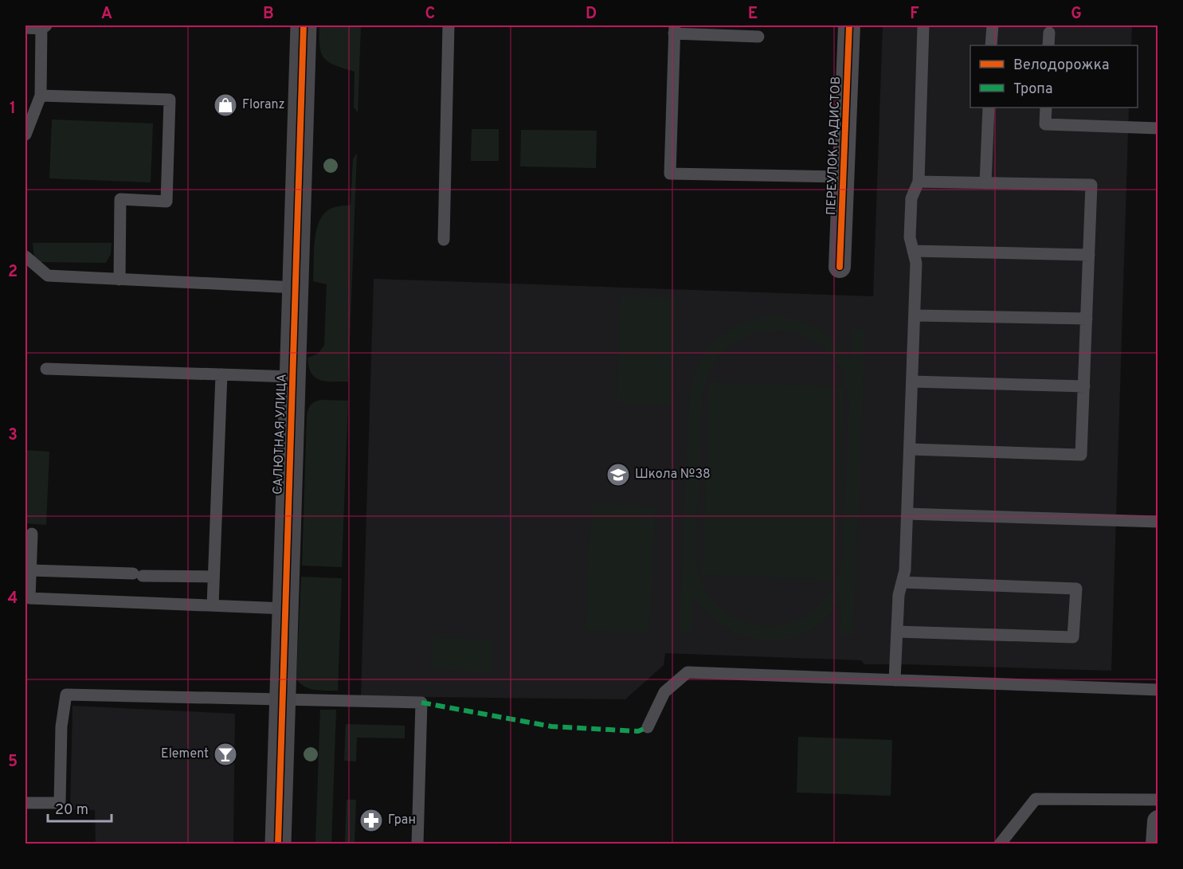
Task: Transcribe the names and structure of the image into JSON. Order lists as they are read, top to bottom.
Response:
{
  "streets": {
    "street": ["ПЕРЕУЛОК РАДИСТОВ", "САЛЮТНАЯ УЛИЦА"]
  },
  "places": {
    "shop": ["Floranz"],
    "school or university": ["Школа №38"],
    "bar": ["Element"],
    "pharmacy": ["Гран"]
  },
  "legend": ["Велодорожка", "Тропа"],
  "scale_bar": "20 m",
  "grid": {
    "columns": [
      "A",
      "B",
      "C",
      "D",
      "E",
      "F",
      "G"
    ],
    "rows": [
      "1",
      "2",
      "3",
      "4",
      "5"
    ]
  }
}
